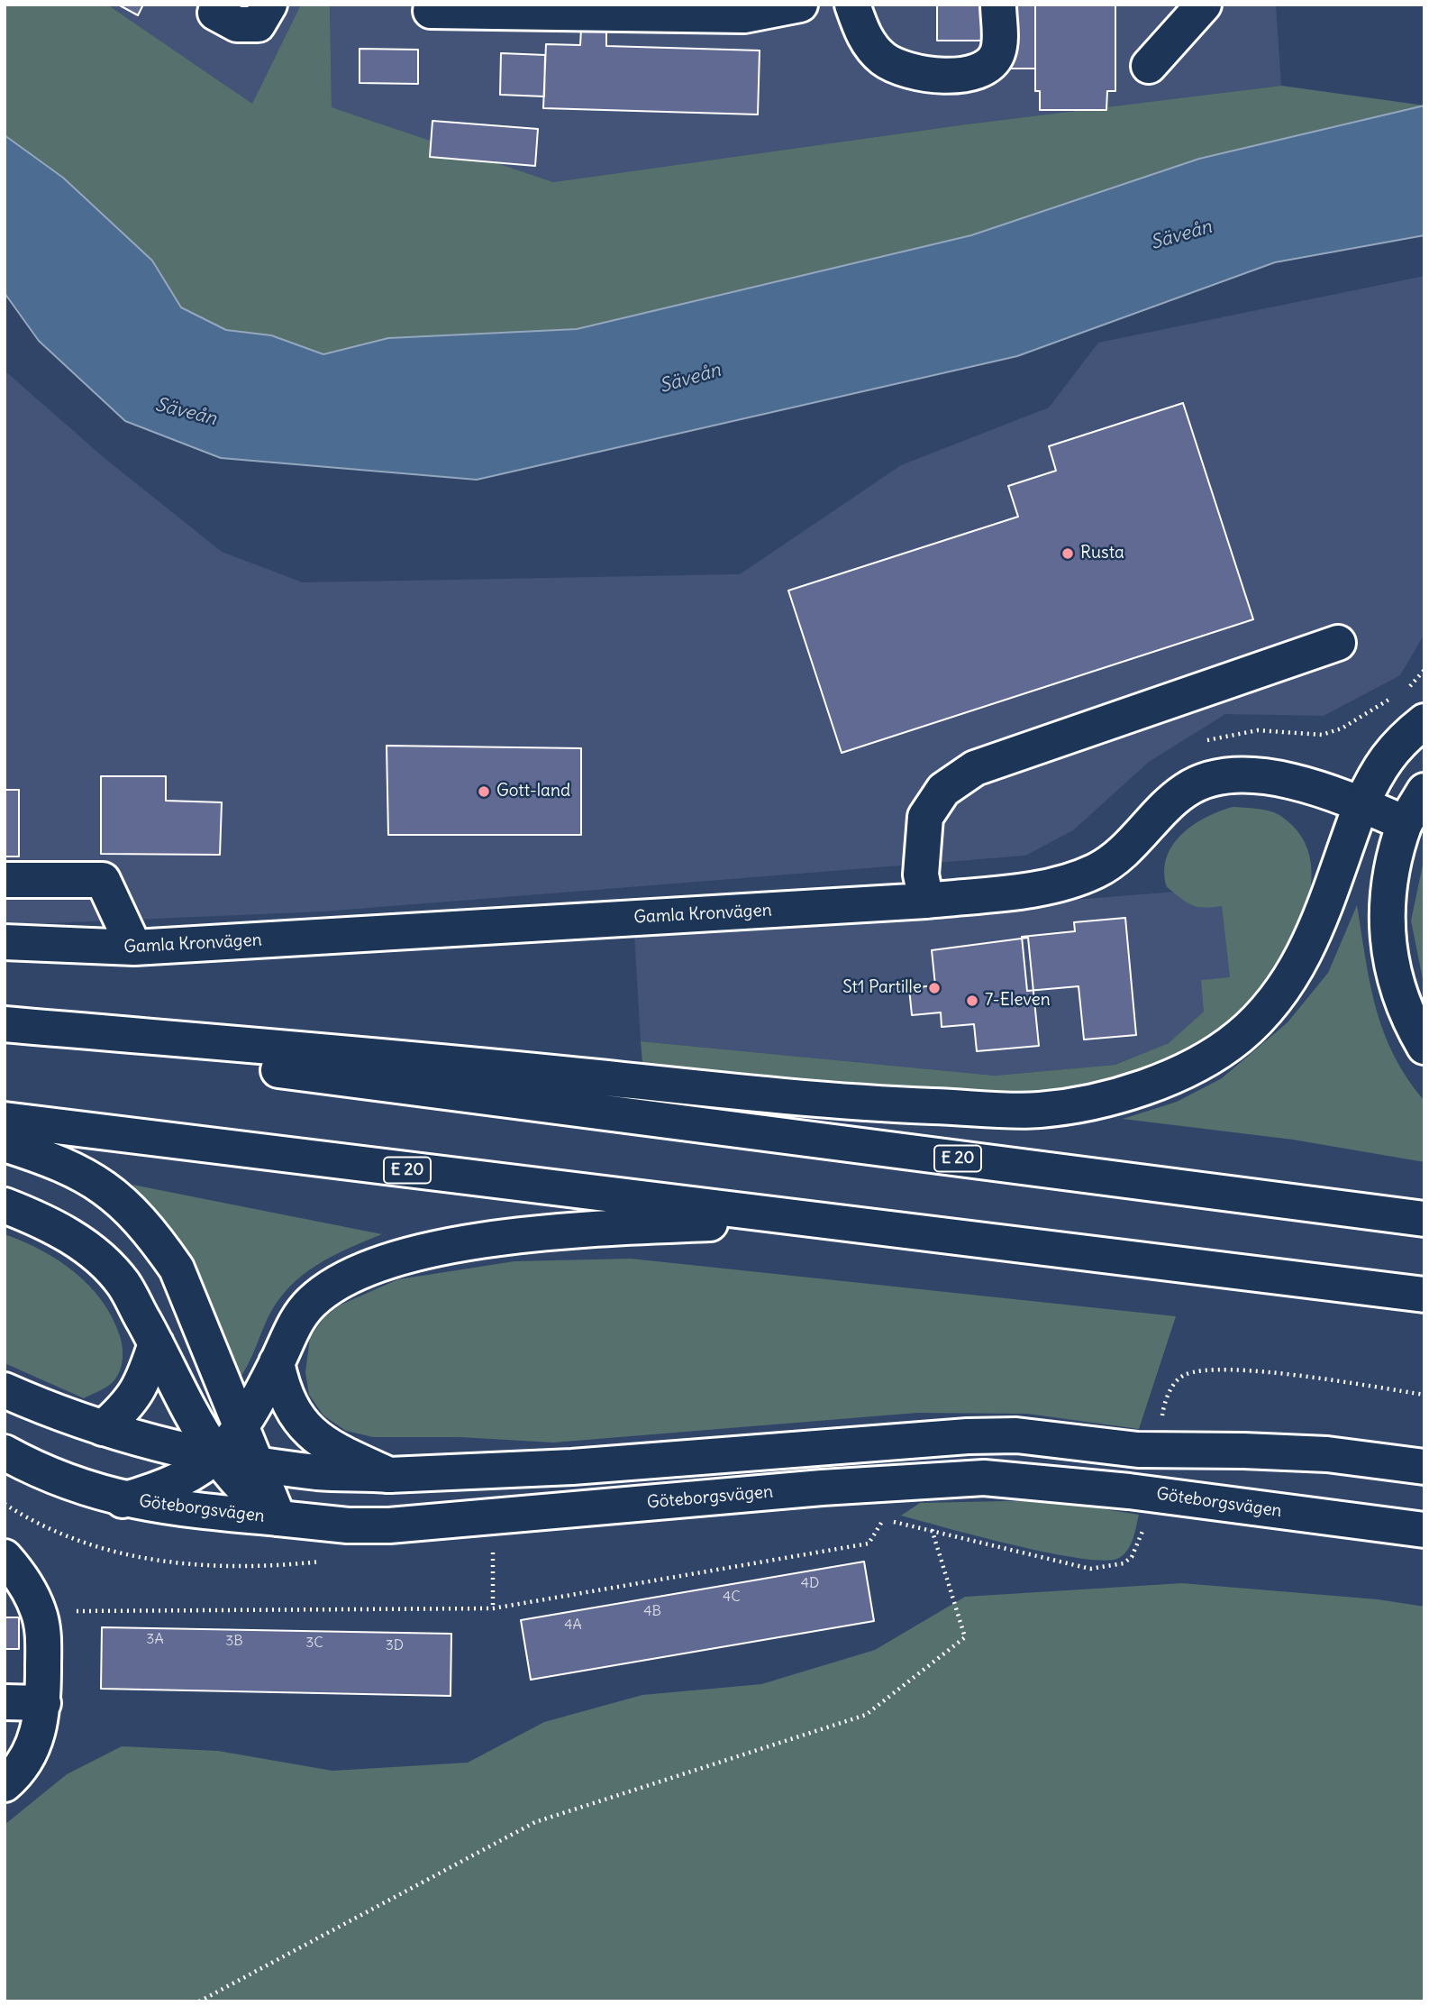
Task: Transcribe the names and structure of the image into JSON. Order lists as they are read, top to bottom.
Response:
{
  "streets": {
    "main road": ["Gamla Kronvägen", "E 20", "Göteborgsvägen"]
  },
  "water": ["Säveån"],
  "places": [
    "Rusta",
    "Gott-land",
    "St1 Partille",
    "7-Eleven"
  ],
  "house_numbers": [
    "4D",
    "4C",
    "4B",
    "4A",
    "3A",
    "3B",
    "3C",
    "3D"
  ]
}
